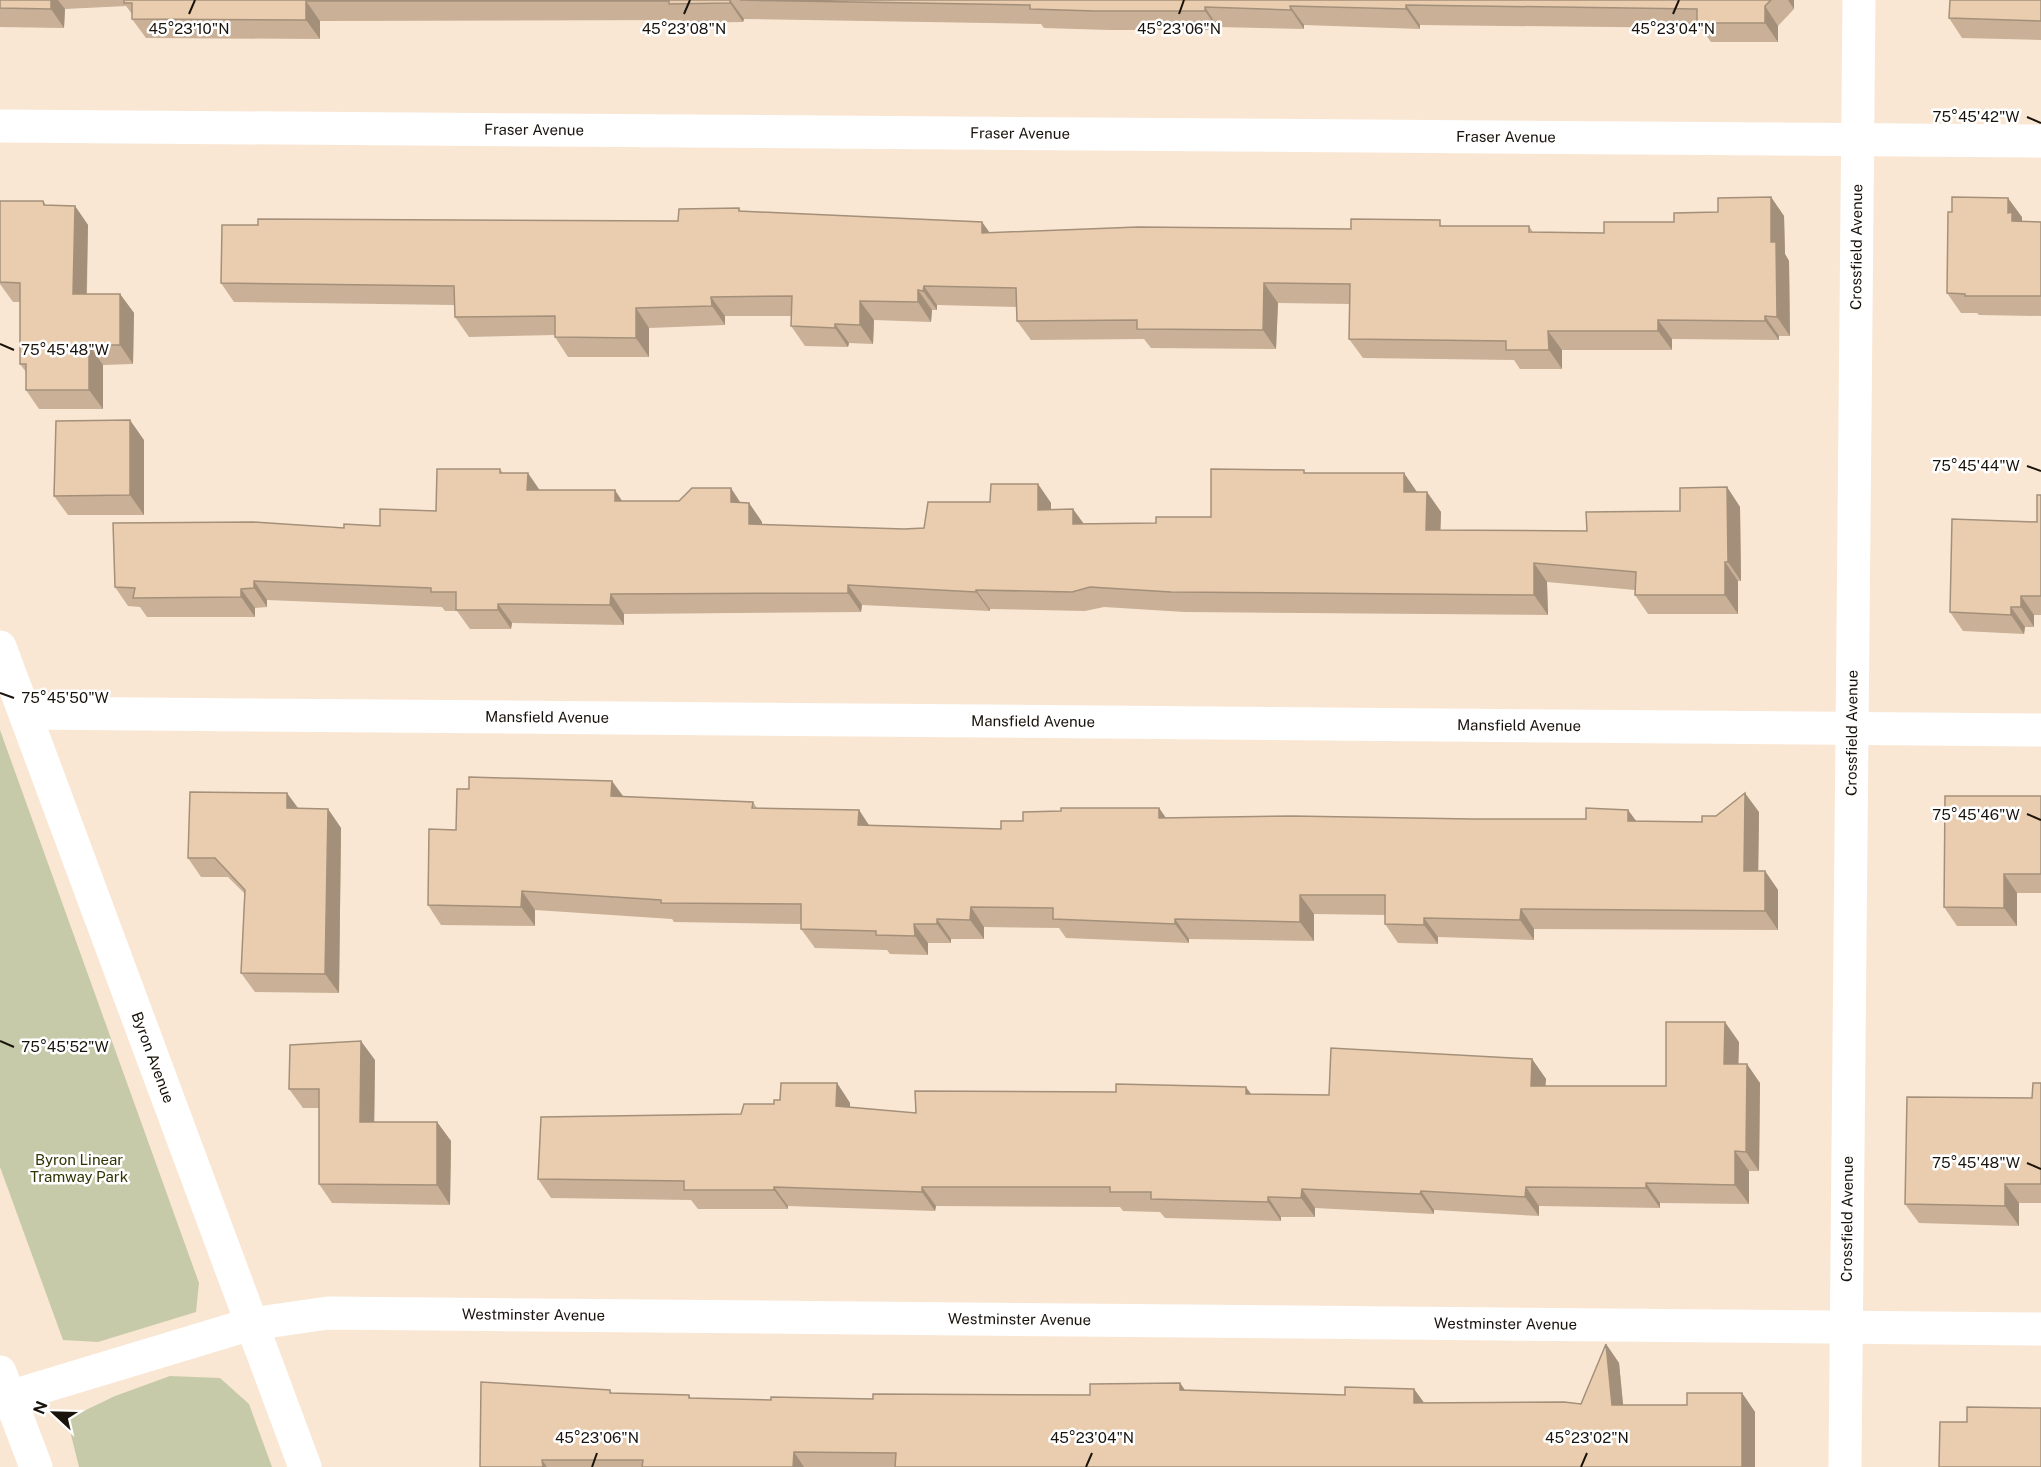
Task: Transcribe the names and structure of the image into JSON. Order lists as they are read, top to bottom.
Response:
{
  "streets": {
    "street": [
      "Fraser Avenue",
      "Crossfield Avenue",
      "Mansfield Avenue",
      "Byron Avenue",
      "Westminster Avenue"
    ]
  },
  "crossings": [
    ["Fraser Avenue", "Crossfield Avenue"],
    ["Crossfield Avenue", "Mansfield Avenue"],
    ["Crossfield Avenue", "Westminster Avenue"],
    ["Mansfield Avenue", "Byron Avenue"],
    ["Byron Avenue", "Westminster Avenue"]
  ],
  "parks": ["Byron Linear Tramway Park"],
  "north": "left",
  "coordinates": [
    "45°23'10\"N",
    "45°23'08\"N",
    "45°23'06\"N",
    "45°23'04\"N",
    "75°45'42\"W",
    "75°45'48\"W",
    "75°45'44\"W",
    "75°45'50\"W",
    "75°45'46\"W",
    "75°45'52\"W",
    "45°23'02\"N"
  ]
}
